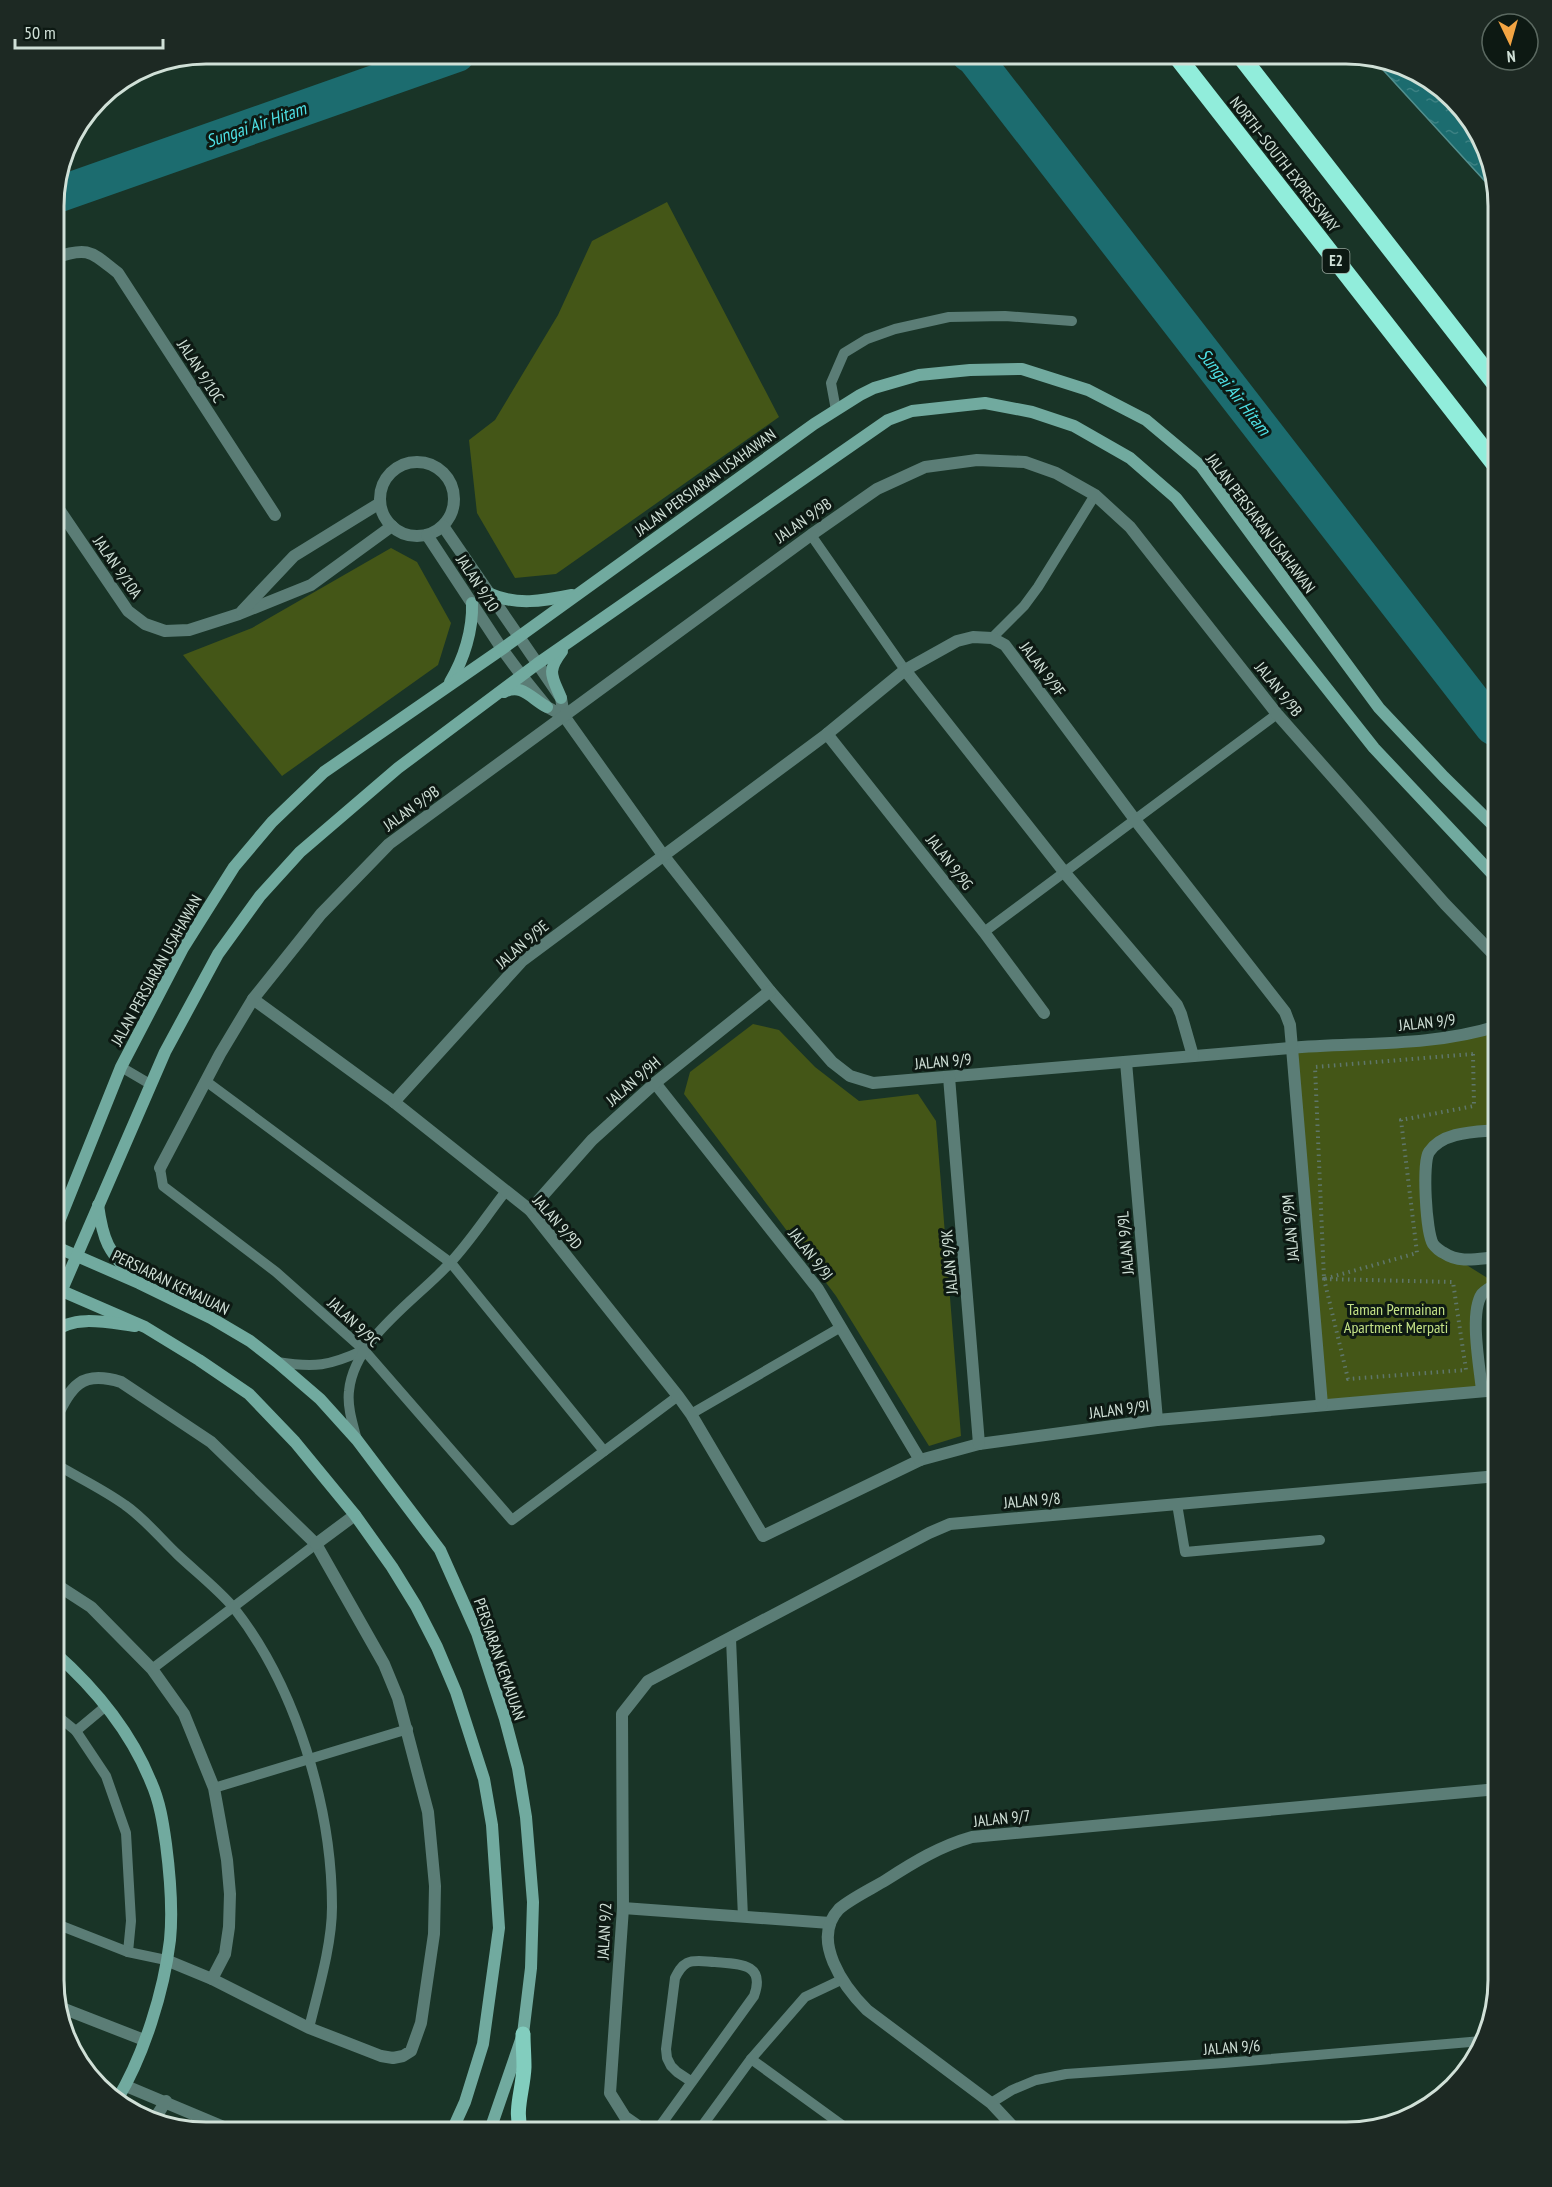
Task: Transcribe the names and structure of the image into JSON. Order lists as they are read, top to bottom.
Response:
{
  "streets": {
    "highway": ["NORTH–SOUTH EXPRESSWAY", "E2"],
    "street": [
      "JALAN 9/10C",
      "JALAN PERSIARAN USAHAWAN",
      "JALAN 9/9B",
      "JALAN 9/10A",
      "JALAN 9/10",
      "JALAN 9/9F",
      "JALAN 9/9G",
      "JALAN 9/9E",
      "JALAN 9/9",
      "JALAN 9/9H",
      "JALAN 9/9D",
      "JALAN 9/9M",
      "JALAN 9/9L",
      "JALAN 9/9J",
      "JALAN 9/9K",
      "PERSIARAN KEMAJUAN",
      "JALAN 9/9I",
      "JALAN 9/8",
      "JALAN 9/7",
      "JALAN 9/2"
    ],
    "lane": ["JALAN 9/9C", "JALAN 9/6"]
  },
  "crossings": [
    ["JALAN PERSIARAN USAHAWAN", "JALAN 9/10"],
    ["JALAN 9/9B", "JALAN 9/9"],
    ["JALAN 9/9B", "JALAN 9/9D"],
    ["JALAN 9/9B", "JALAN 9/9C"],
    ["JALAN 9/10A", "JALAN 9/10"],
    ["JALAN 9/10", "JALAN 9/9"],
    ["JALAN 9/9F", "JALAN 9/9"],
    ["JALAN 9/9F", "JALAN 9/9M"],
    ["JALAN 9/9E", "JALAN 9/9"],
    ["JALAN 9/9E", "JALAN 9/9D"],
    ["JALAN 9/9", "JALAN 9/9H"],
    ["JALAN 9/9", "JALAN 9/9M"],
    ["JALAN 9/9", "JALAN 9/9L"],
    ["JALAN 9/9", "JALAN 9/9K"],
    ["JALAN 9/9H", "JALAN 9/9D"],
    ["JALAN 9/9H", "JALAN 9/9J"],
    ["JALAN 9/9D", "JALAN 9/9I"],
    ["JALAN 9/9M", "JALAN 9/9I"],
    ["JALAN 9/9L", "JALAN 9/9I"],
    ["JALAN 9/9J", "JALAN 9/9I"],
    ["JALAN 9/9K", "JALAN 9/9I"],
    ["JALAN 9/8", "JALAN 9/2"]
  ],
  "water": ["Sungai Air Hitam"],
  "parks": ["Taman Permainan Apartment Merpati"],
  "scale_bar": "50 m",
  "north": "bottom"
}
